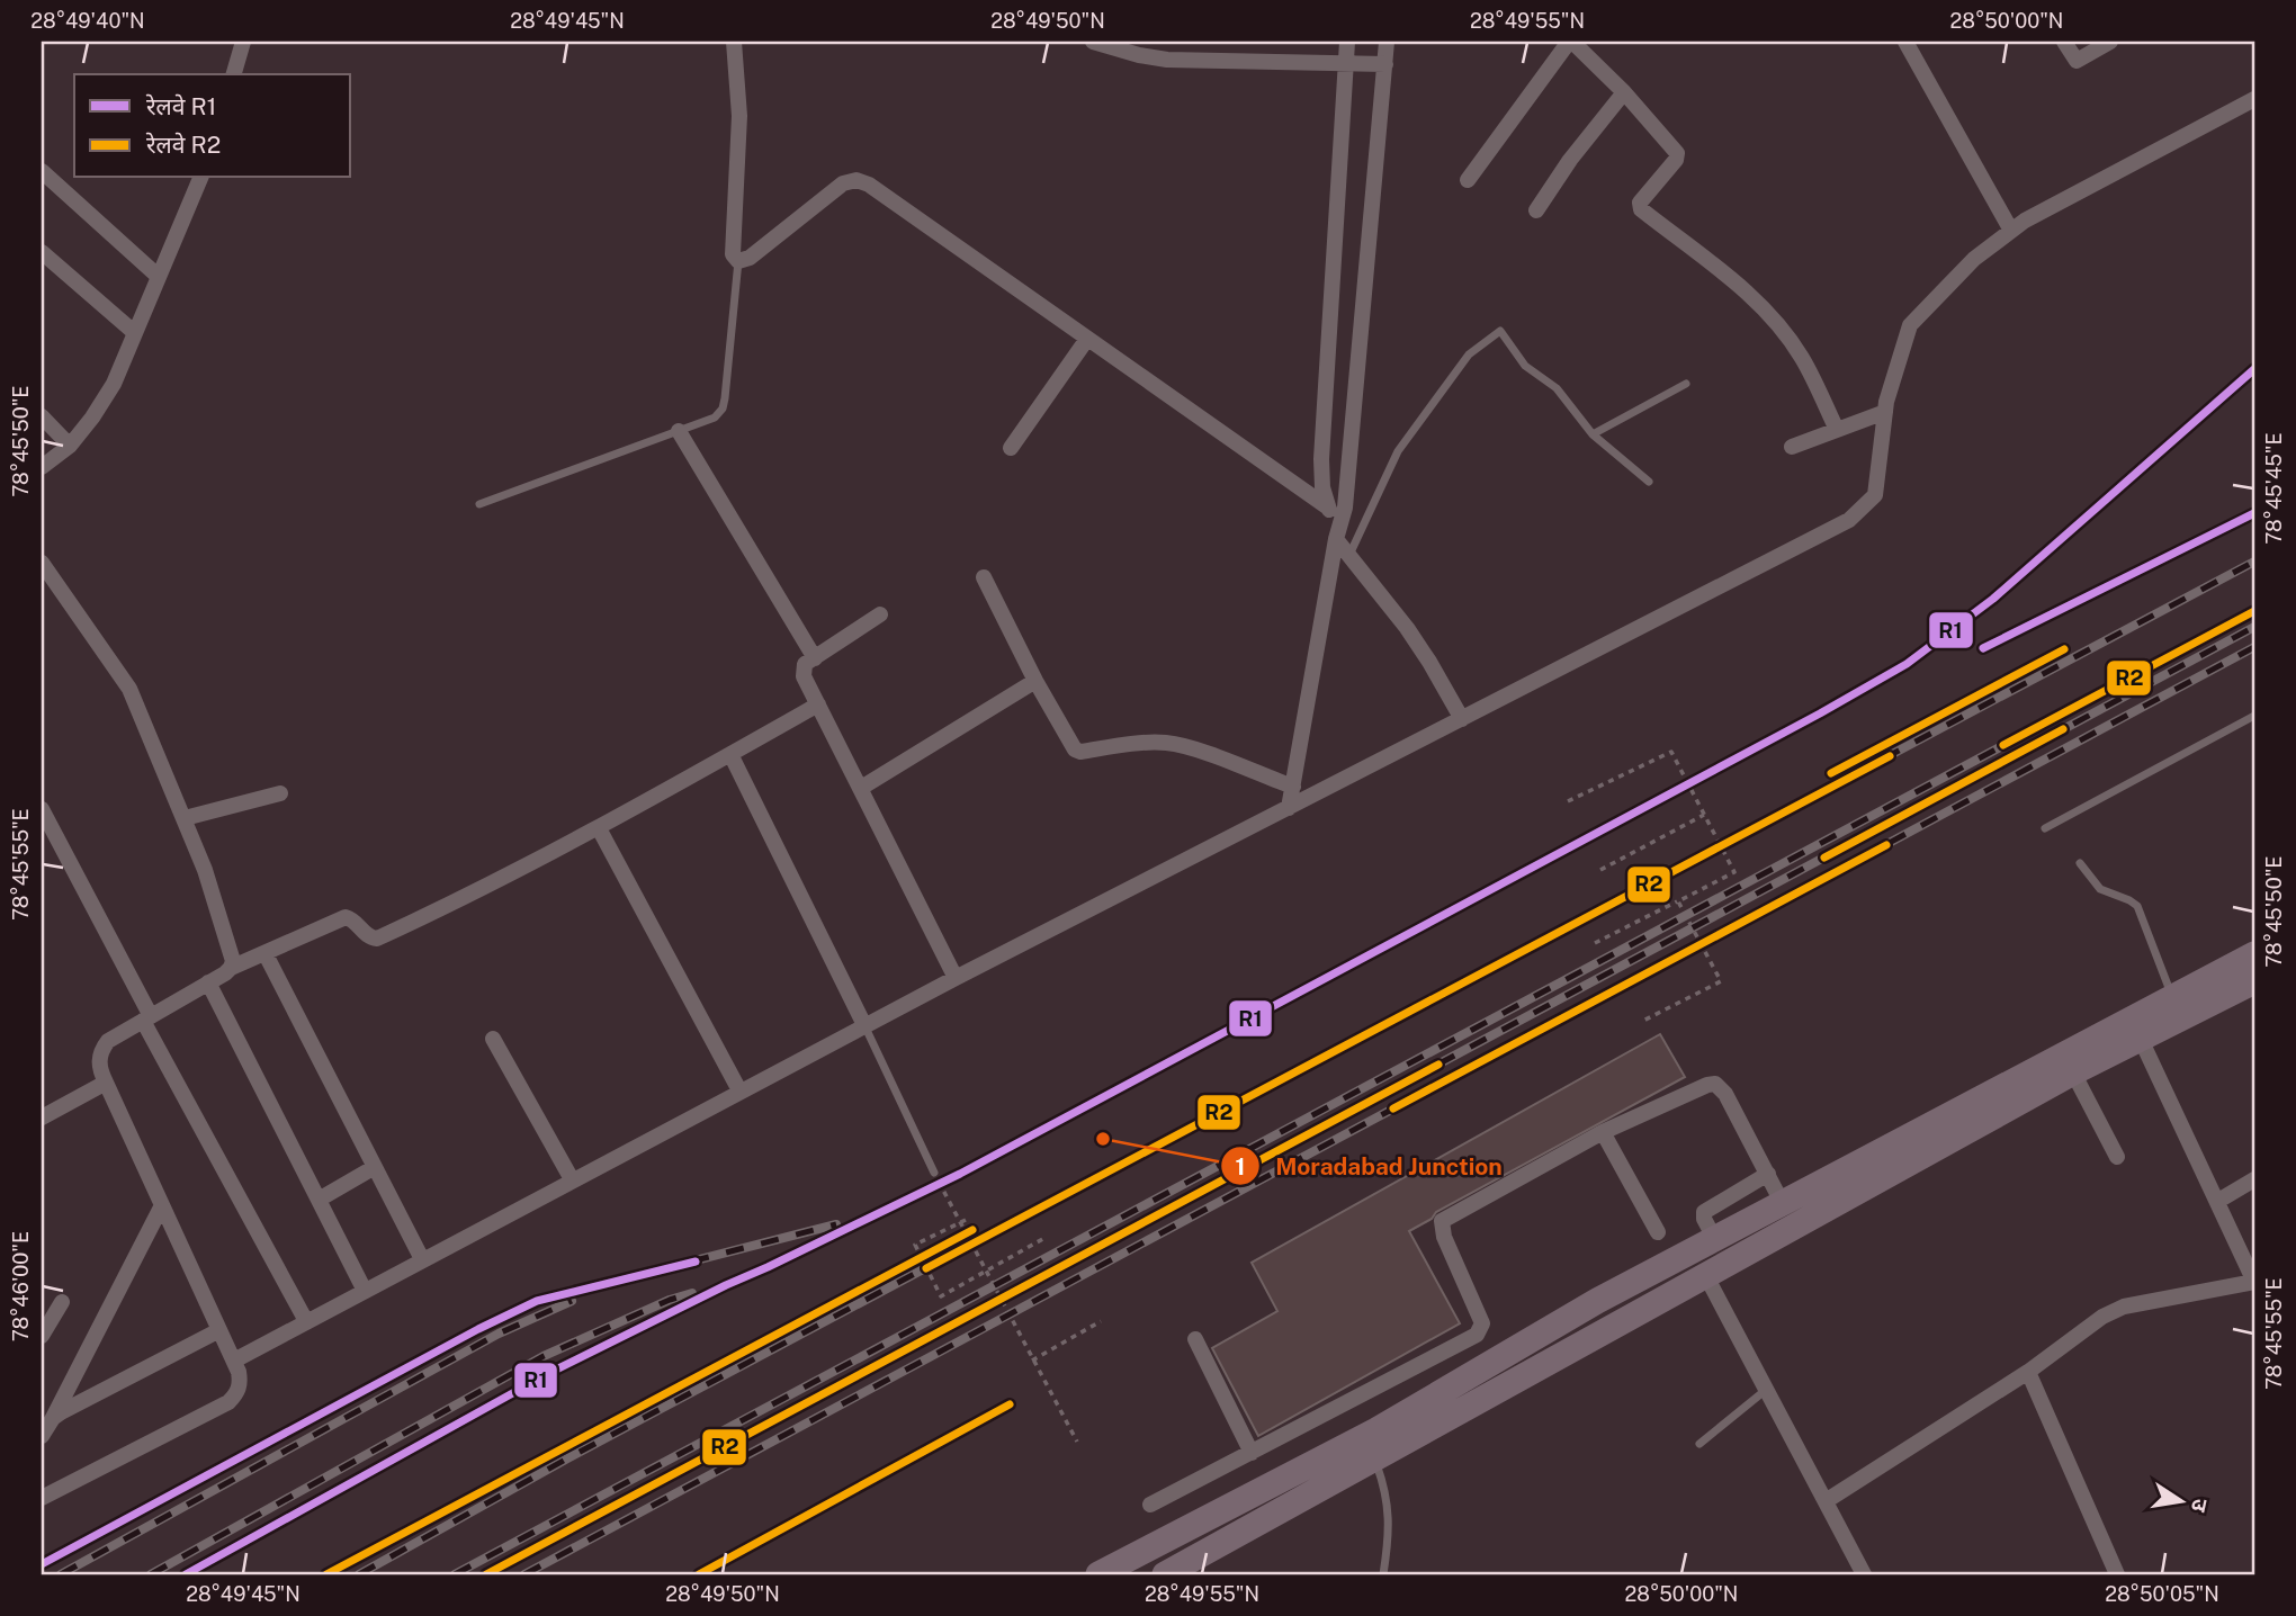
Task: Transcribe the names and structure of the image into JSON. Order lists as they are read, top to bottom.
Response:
{
  "places": ["Moradabad Junction"],
  "lines": ["rail line R1", "rail line R2"],
  "legend": ["रेलवे R1", "रेलवे R2"],
  "north": "right",
  "coordinates": [
    "28°49'40\"N",
    "28°49'45\"N",
    "28°49'50\"N",
    "28°49'55\"N",
    "28°50'00\"N",
    "78°45'50\"E",
    "78°45'45\"E",
    "78°45'55\"E",
    "78°46'00\"E",
    "28°50'05\"N"
  ]
}
